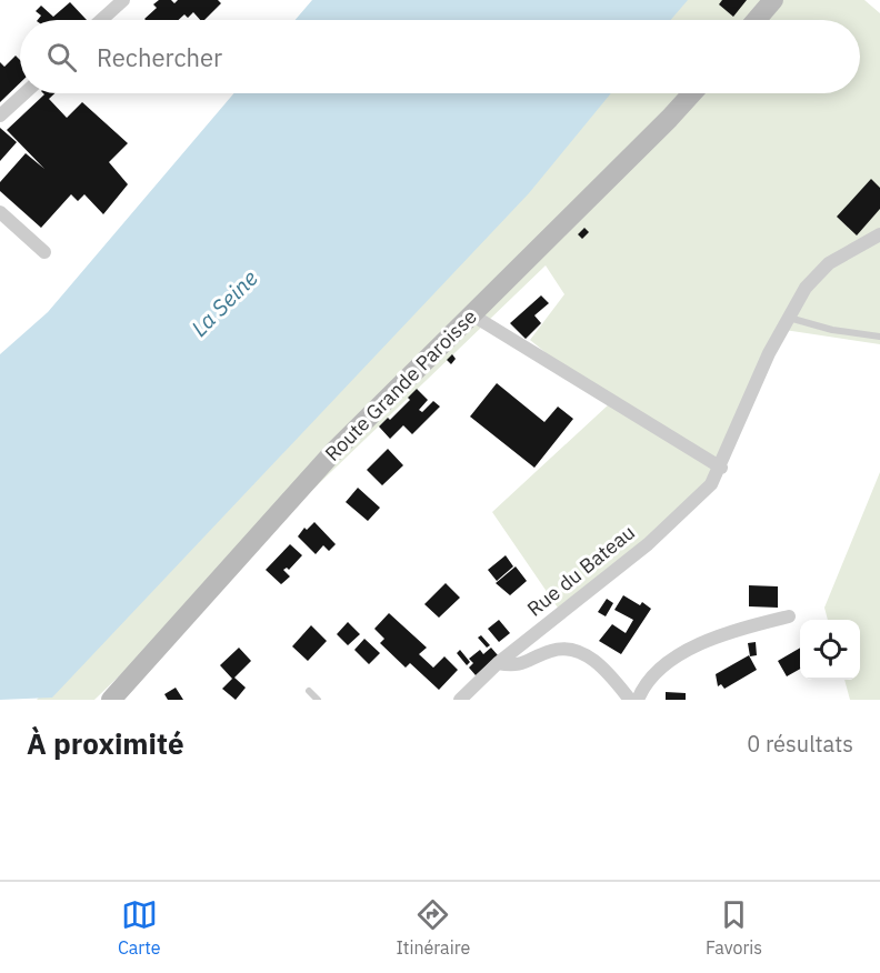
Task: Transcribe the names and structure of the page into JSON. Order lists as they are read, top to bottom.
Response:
{
  "streets": {
    "main road": ["Route Grande Paroisse"],
    "street": ["Rue du Bateau"]
  },
  "water": ["La Seine"],
  "page": {
    "search": "Rechercher",
    "heading": ["À proximité", "0 résultats"],
    "nav": ["Carte", "Itinéraire", "Favoris"]
  }
}
